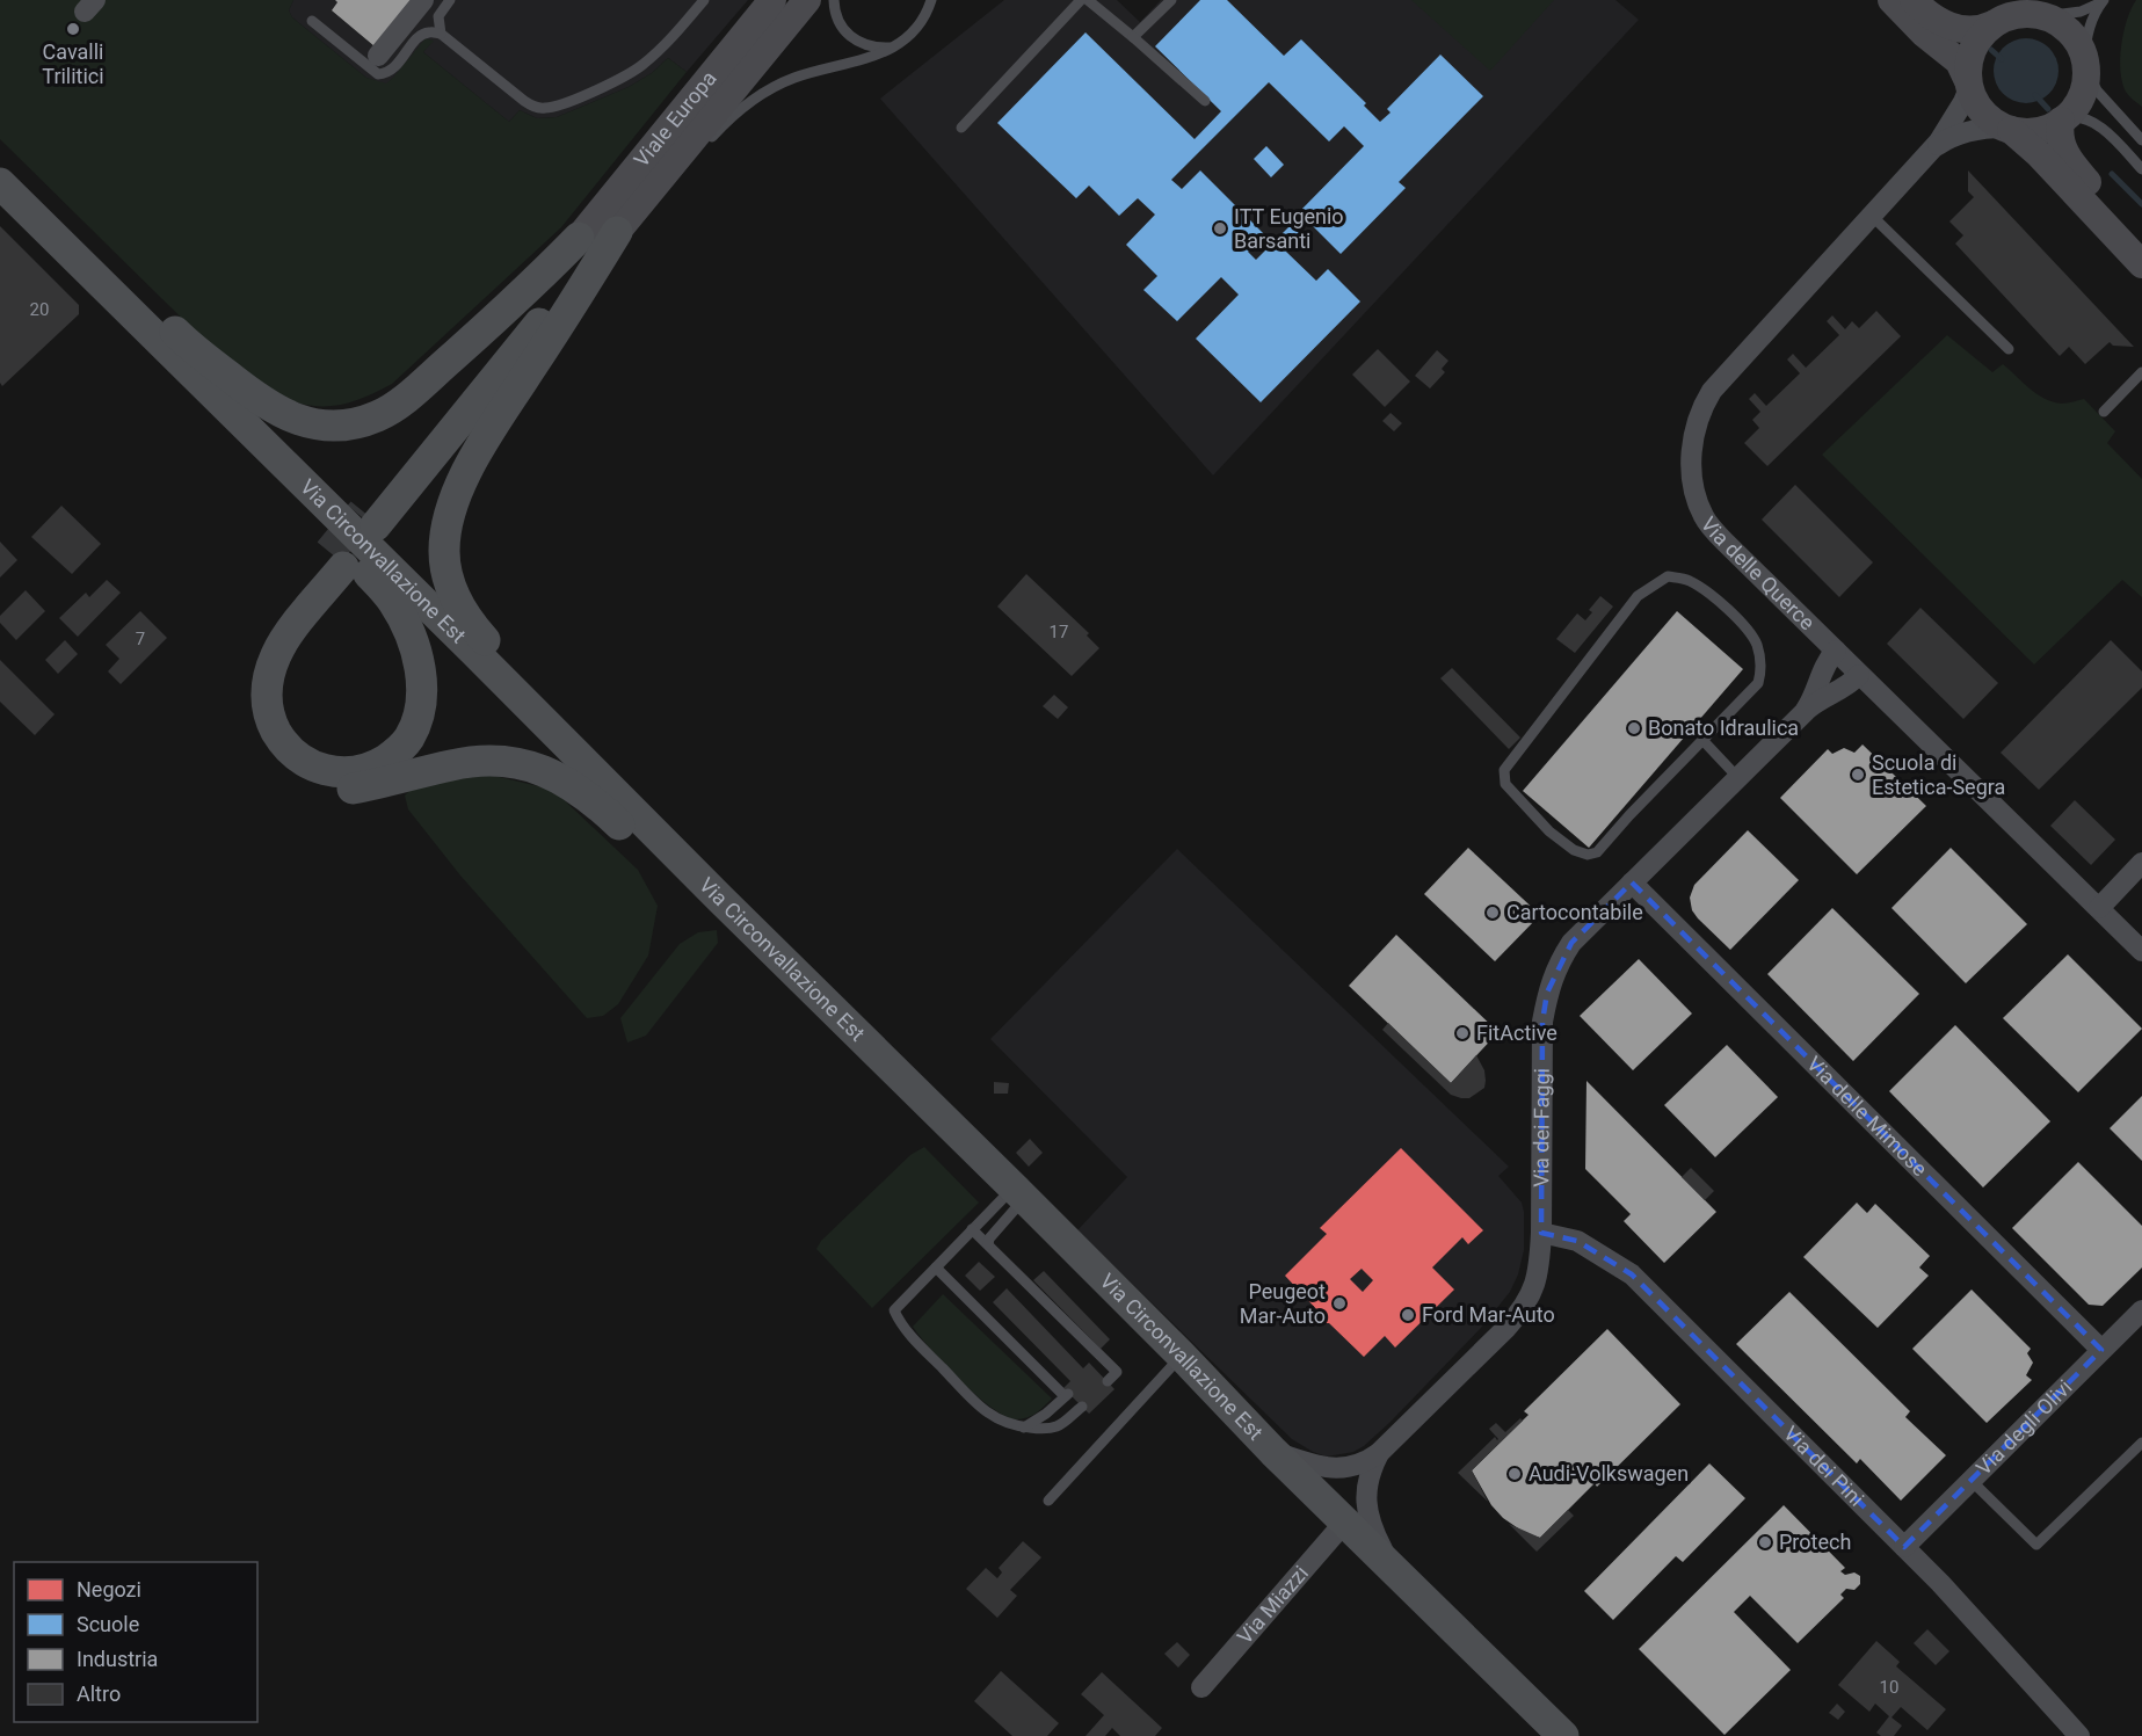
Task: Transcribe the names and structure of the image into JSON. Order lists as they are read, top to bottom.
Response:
{
  "streets": {
    "main road": ["Via Circonvallazione Est"],
    "street": [
      "Viale Europa",
      "Via delle Querce",
      "Via delle Mimose",
      "Via dei Faggi",
      "Via degli Olivi",
      "Via dei Pini",
      "Via Miazzi"
    ]
  },
  "crossings": [
    ["Via Circonvallazione Est", "Via dei Faggi"],
    ["Via Circonvallazione Est", "Via Miazzi"],
    ["Via delle Querce", "Via dei Faggi"],
    ["Via delle Mimose", "Via dei Faggi"],
    ["Via delle Mimose", "Via degli Olivi"],
    ["Via dei Faggi", "Via dei Pini"],
    ["Via degli Olivi", "Via dei Pini"]
  ],
  "places": [
    "Cavalli Trilitici",
    "ITT Eugenio Barsanti",
    "Bonato Idraulica",
    "Scuola di Estetica-Segra",
    "Cartocontabile",
    "FitActive",
    "Peugeot Mar-Auto",
    "Ford Mar-Auto",
    "Audi-Volkswagen",
    "Protech"
  ],
  "house_numbers": [
    "20",
    "17",
    "7",
    "10"
  ],
  "legend": [
    "Negozi",
    "Scuole",
    "Industria",
    "Altro"
  ]
}
